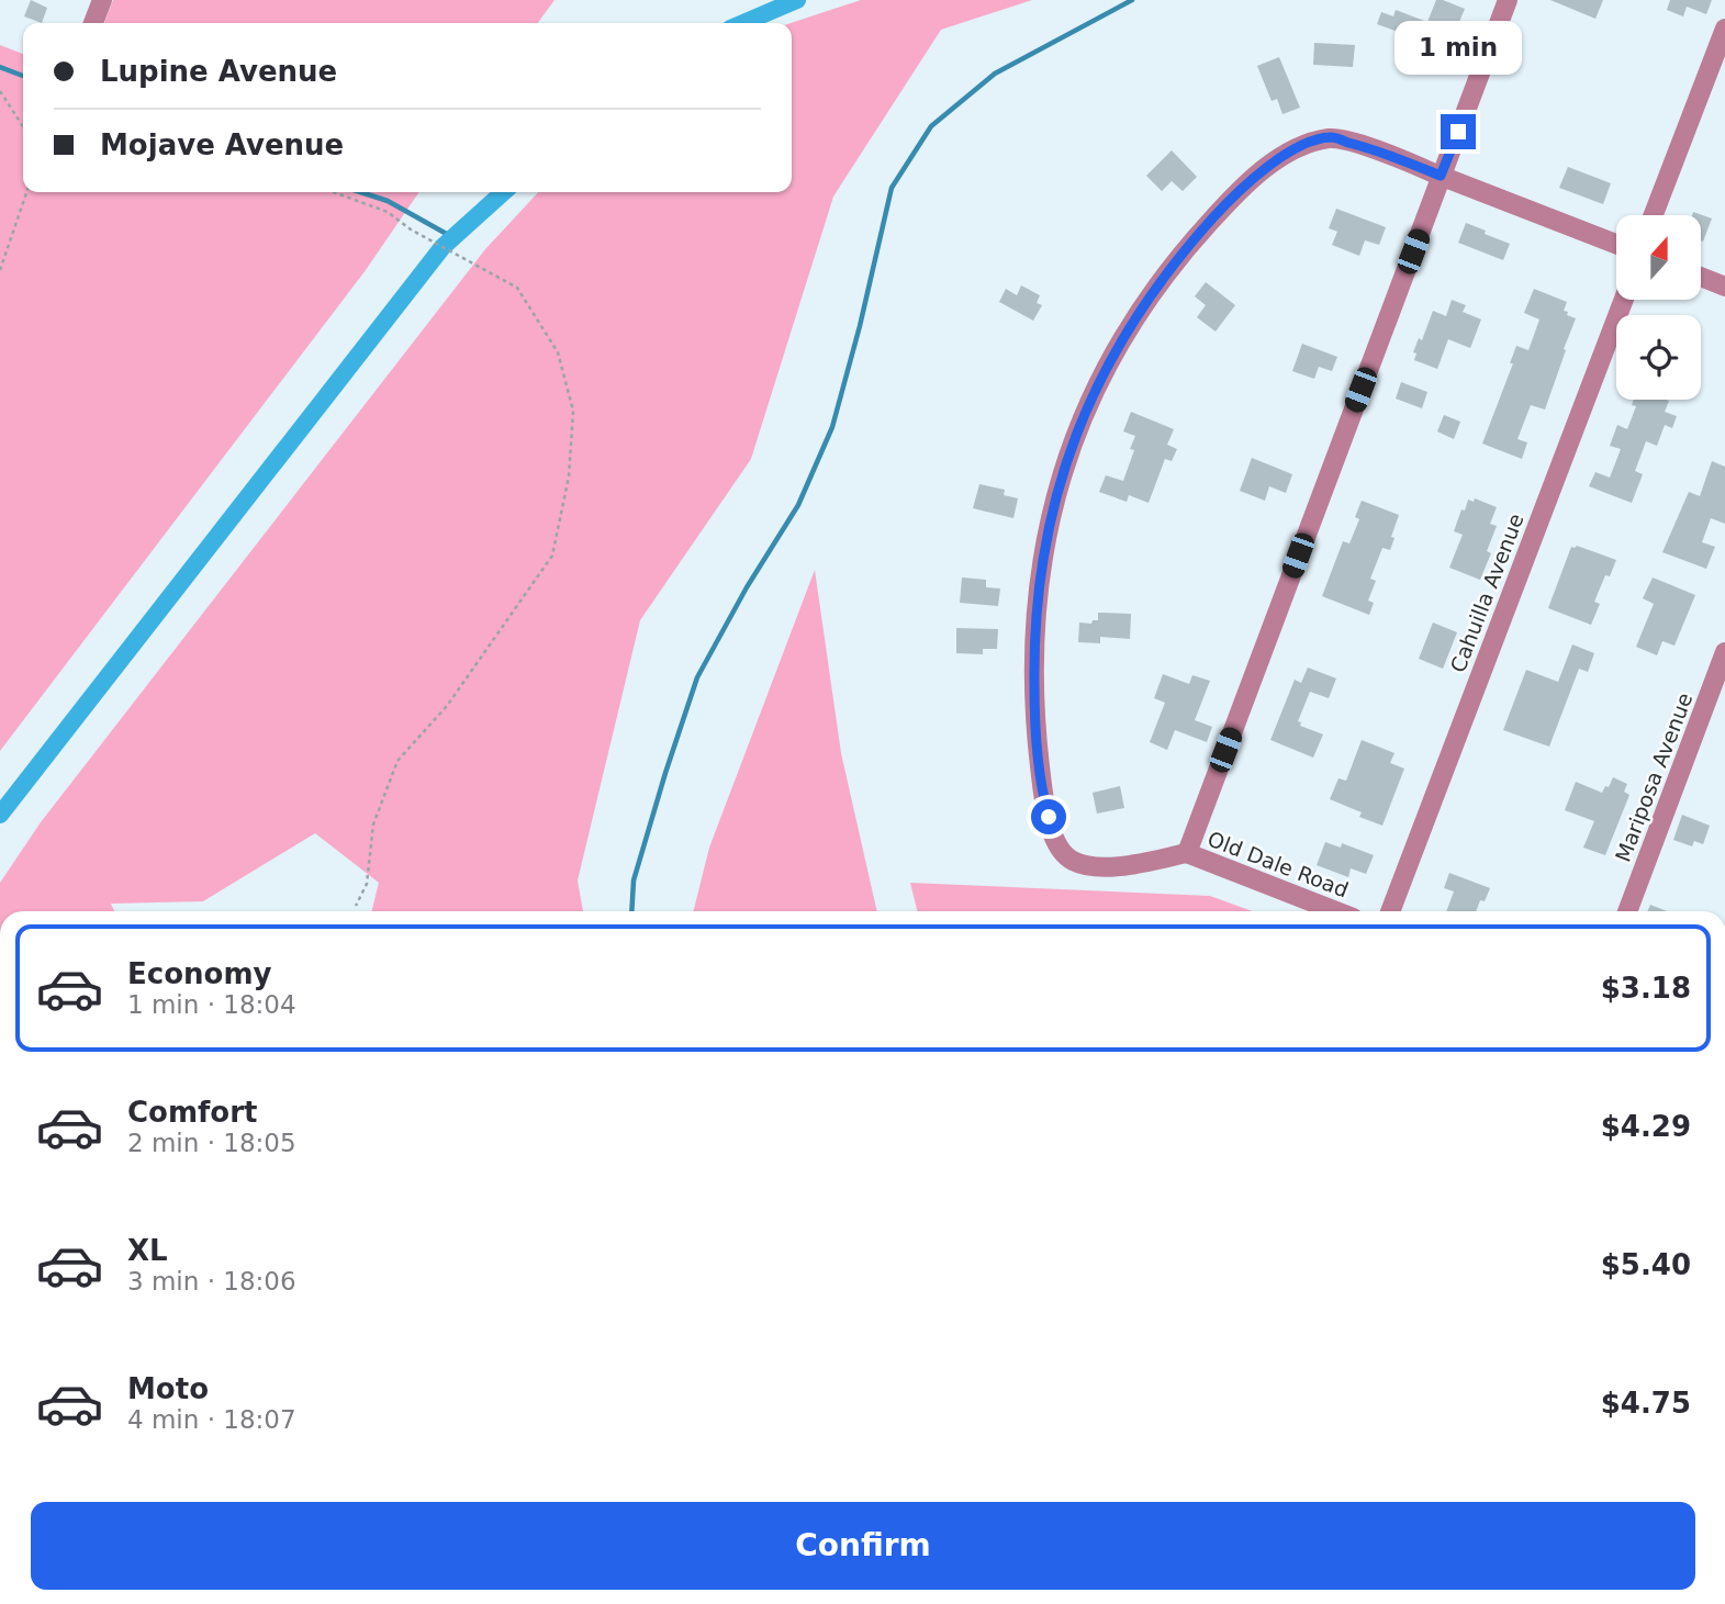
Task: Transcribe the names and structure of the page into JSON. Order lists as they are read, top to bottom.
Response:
{
  "streets": {
    "street": ["Cahuilla Avenue", "Mariposa Avenue", "Old Dale Road"]
  },
  "north": "top",
  "page": {
    "bubble": "1 min",
    "banner": ["Lupine Avenue", "Mojave Avenue"],
    "list": [
      {
        "name": "Economy",
        "note": "1 min · 18:04",
        "value": "$3.18"
      },
      {
        "name": "Comfort",
        "note": "2 min · 18:05",
        "value": "$4.29"
      },
      {
        "name": "XL",
        "note": "3 min · 18:06",
        "value": "$5.40"
      },
      {
        "name": "Moto",
        "note": "4 min · 18:07",
        "value": "$4.75"
      }
    ],
    "buttons": "Confirm"
  }
}
